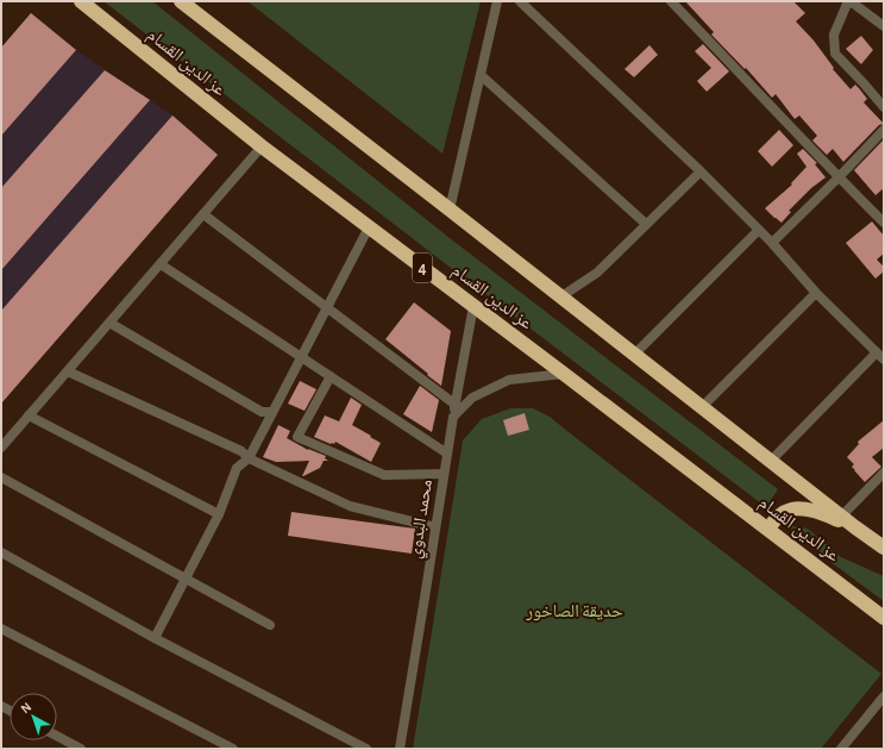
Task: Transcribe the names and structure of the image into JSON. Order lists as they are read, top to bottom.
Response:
{
  "streets": {
    "highway": ["عز الدين القسام", "4"],
    "street": ["محمد البدوي"]
  },
  "crossings": [
    ["عز الدين القسام", "محمد البدوي"]
  ],
  "parks": ["حديقة الصاخور"],
  "north": "top left"
}
